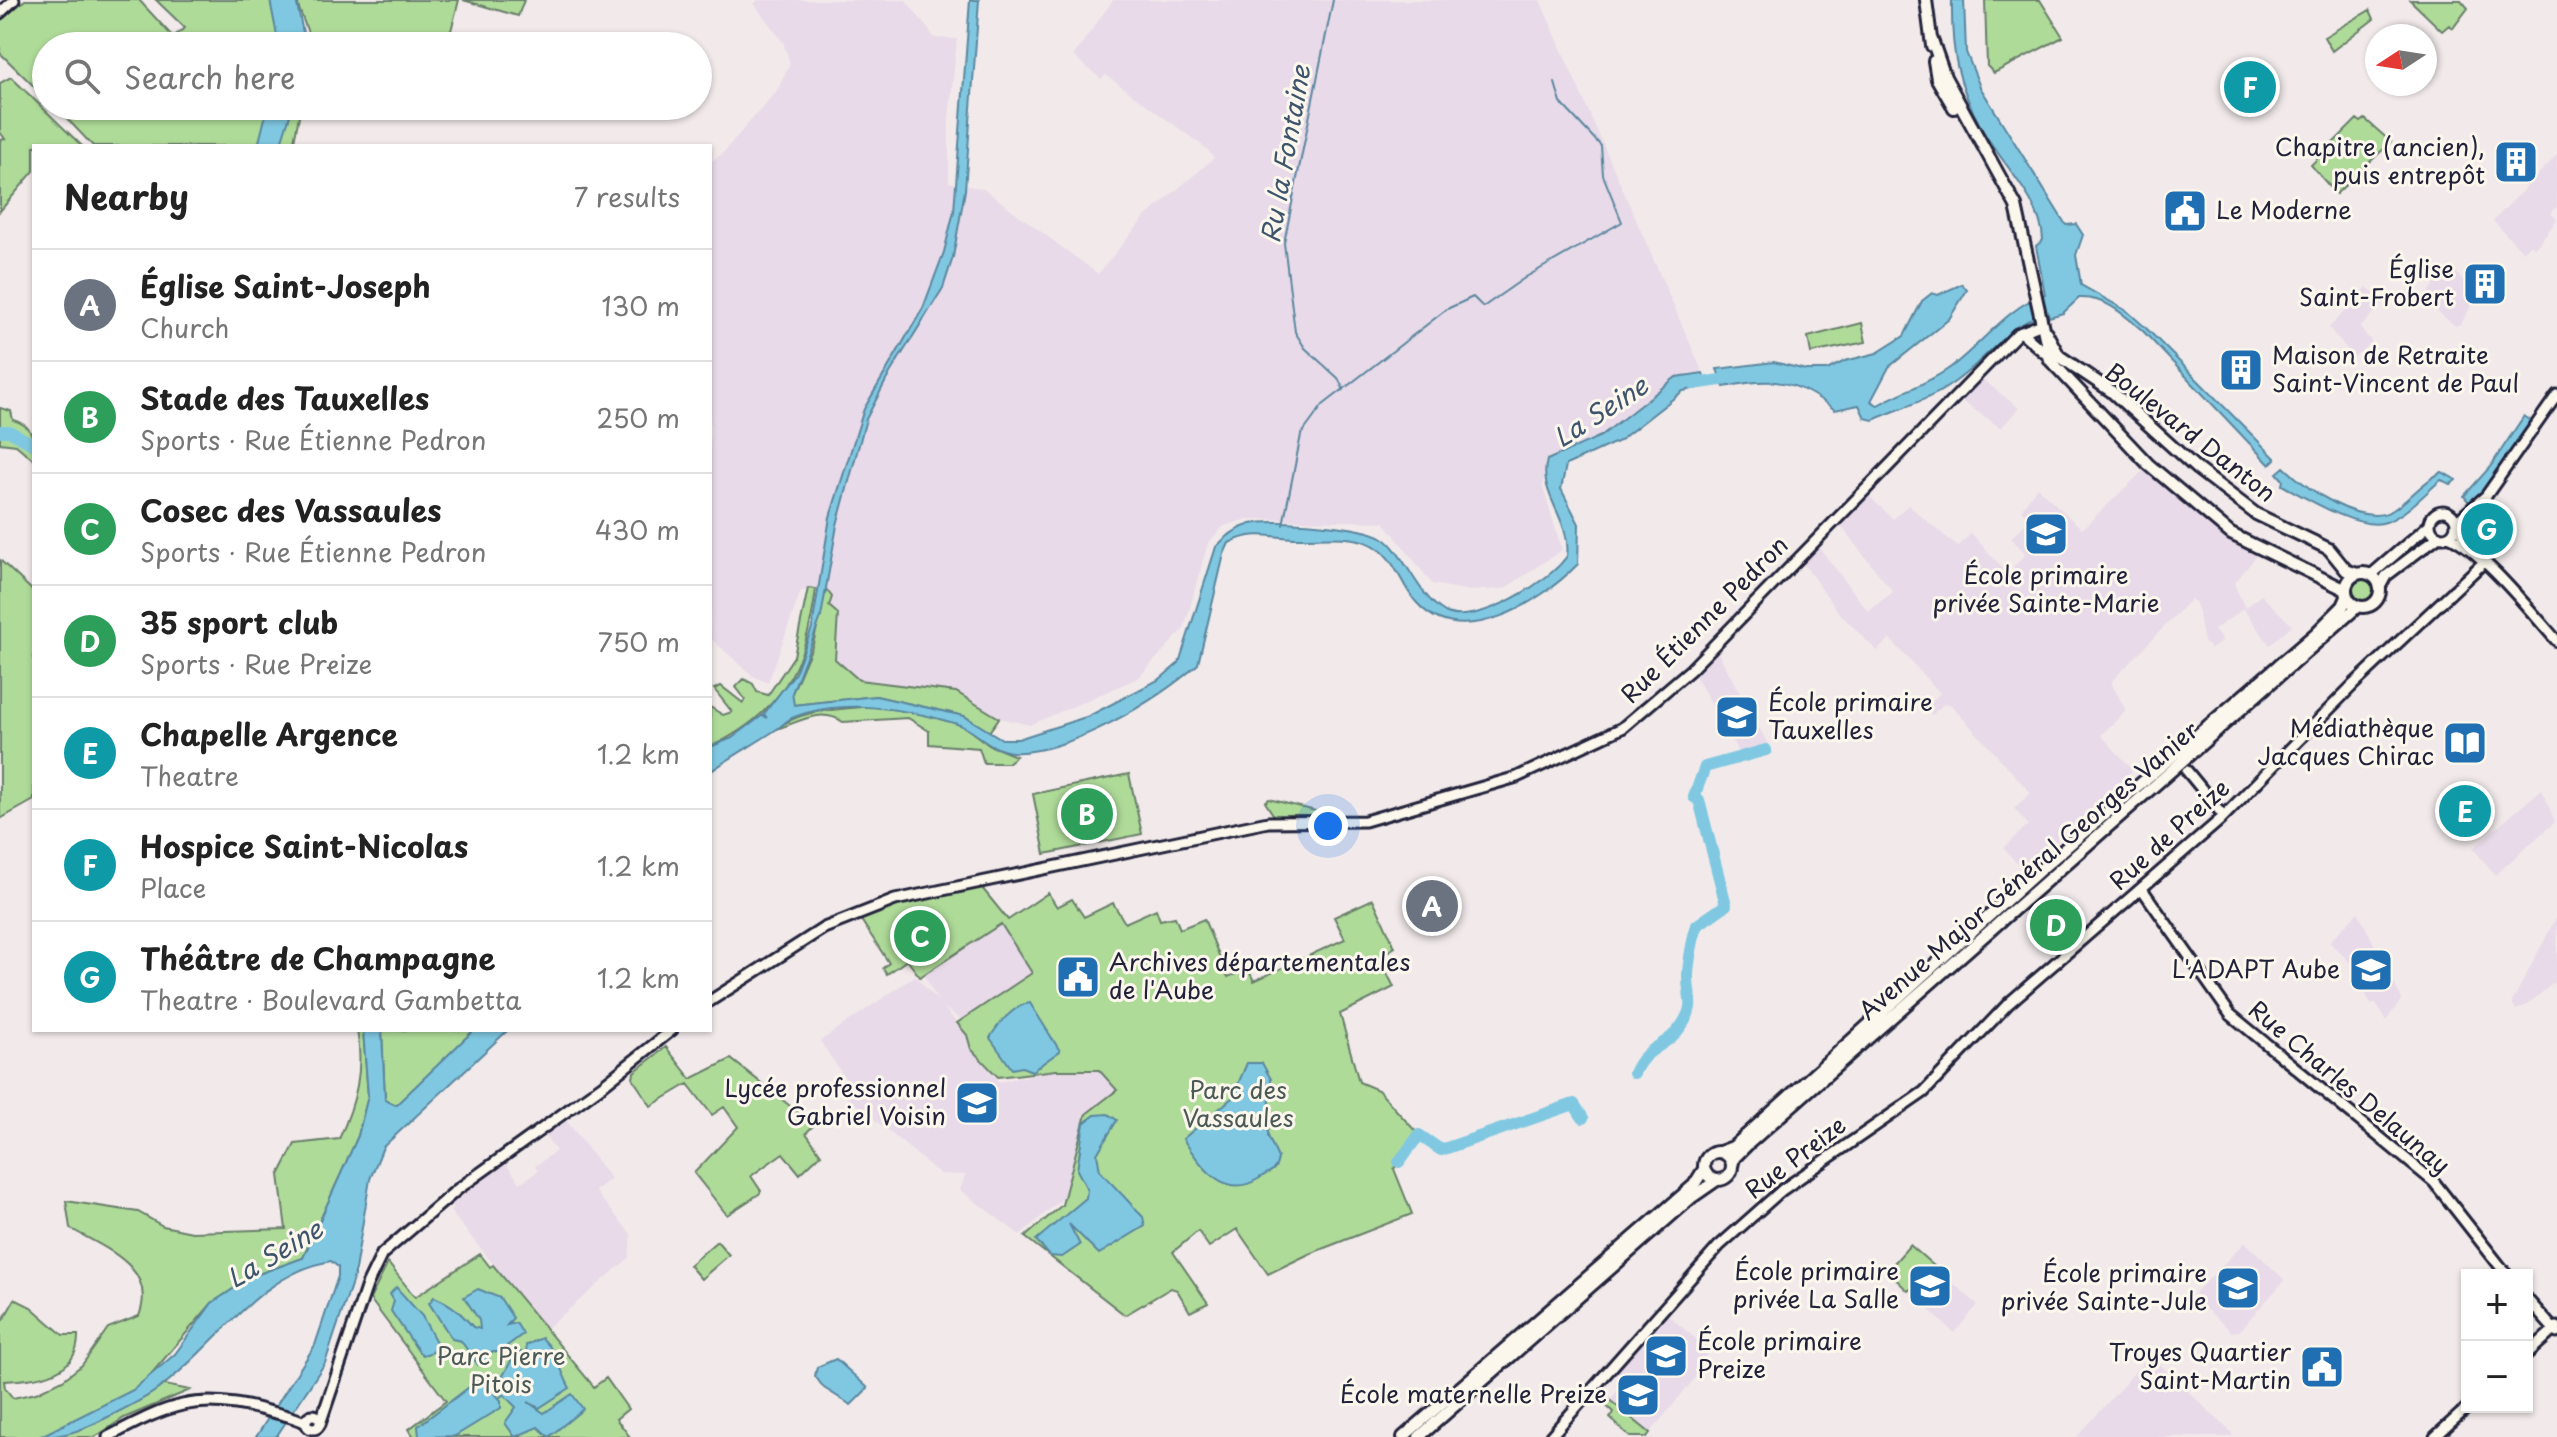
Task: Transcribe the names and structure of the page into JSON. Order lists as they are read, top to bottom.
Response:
{
  "streets": {
    "main road": ["Boulevard Danton", "Avenue Major Général Georges Vanier"],
    "street": [
      "Rue Étienne Pedron",
      "Rue de Preize",
      "Rue Charles Delaunay",
      "Rue Preize"
    ]
  },
  "crossings": [
    ["Boulevard Danton", "Rue Étienne Pedron"],
    ["Boulevard Danton", "Avenue Major Général Georges Vanier"],
    ["Rue de Preize", "Rue Charles Delaunay"],
    ["Rue de Preize", "Rue Preize"]
  ],
  "water": ["Ru la Fontaine", "La Seine"],
  "parks": ["Parc des Vassaules", "Parc Pierre Pitois"],
  "places": {
    "building": ["Chapitre (ancien), puis entrepôt", "Église Saint-Frobert", "Maison de Retraite Saint-Vincent de Paul"],
    "public building": ["Le Moderne", "Archives départementales de l'Aube", "Troyes Quartier Saint-Martin"],
    "school or university": [
      "École primaire privée Sainte-Marie",
      "École primaire Tauxelles",
      "L'ADAPT Aube",
      "Lycée professionnel Gabriel Voisin",
      "École primaire privée La Salle",
      "École primaire privée Sainte-Jule",
      "École primaire Preize",
      "École maternelle Preize"
    ],
    "library": ["Médiathèque Jacques Chirac"]
  },
  "north": "left",
  "page": {
    "search": "Search here",
    "pins": [
      "F",
      "G",
      "E",
      "B",
      "A",
      "D",
      "C"
    ],
    "heading": ["Nearby", "7 results"],
    "list": [
      {
        "mark": "A",
        "name": "Église Saint-Joseph",
        "note": "Church",
        "value": "130 m"
      },
      {
        "mark": "B",
        "name": "Stade des Tauxelles",
        "note": "Sports · Rue Étienne Pedron",
        "value": "250 m"
      },
      {
        "mark": "C",
        "name": "Cosec des Vassaules",
        "note": "Sports · Rue Étienne Pedron",
        "value": "430 m"
      },
      {
        "mark": "D",
        "name": "35 sport club",
        "note": "Sports · Rue Preize",
        "value": "750 m"
      },
      {
        "mark": "E",
        "name": "Chapelle Argence",
        "note": "Theatre",
        "value": "1.2 km"
      },
      {
        "mark": "F",
        "name": "Hospice Saint-Nicolas",
        "note": "Place",
        "value": "1.2 km"
      },
      {
        "mark": "G",
        "name": "Théâtre de Champagne",
        "note": "Theatre · Boulevard Gambetta",
        "value": "1.2 km"
      }
    ],
    "map_buttons": ["+", "−"]
  }
}
